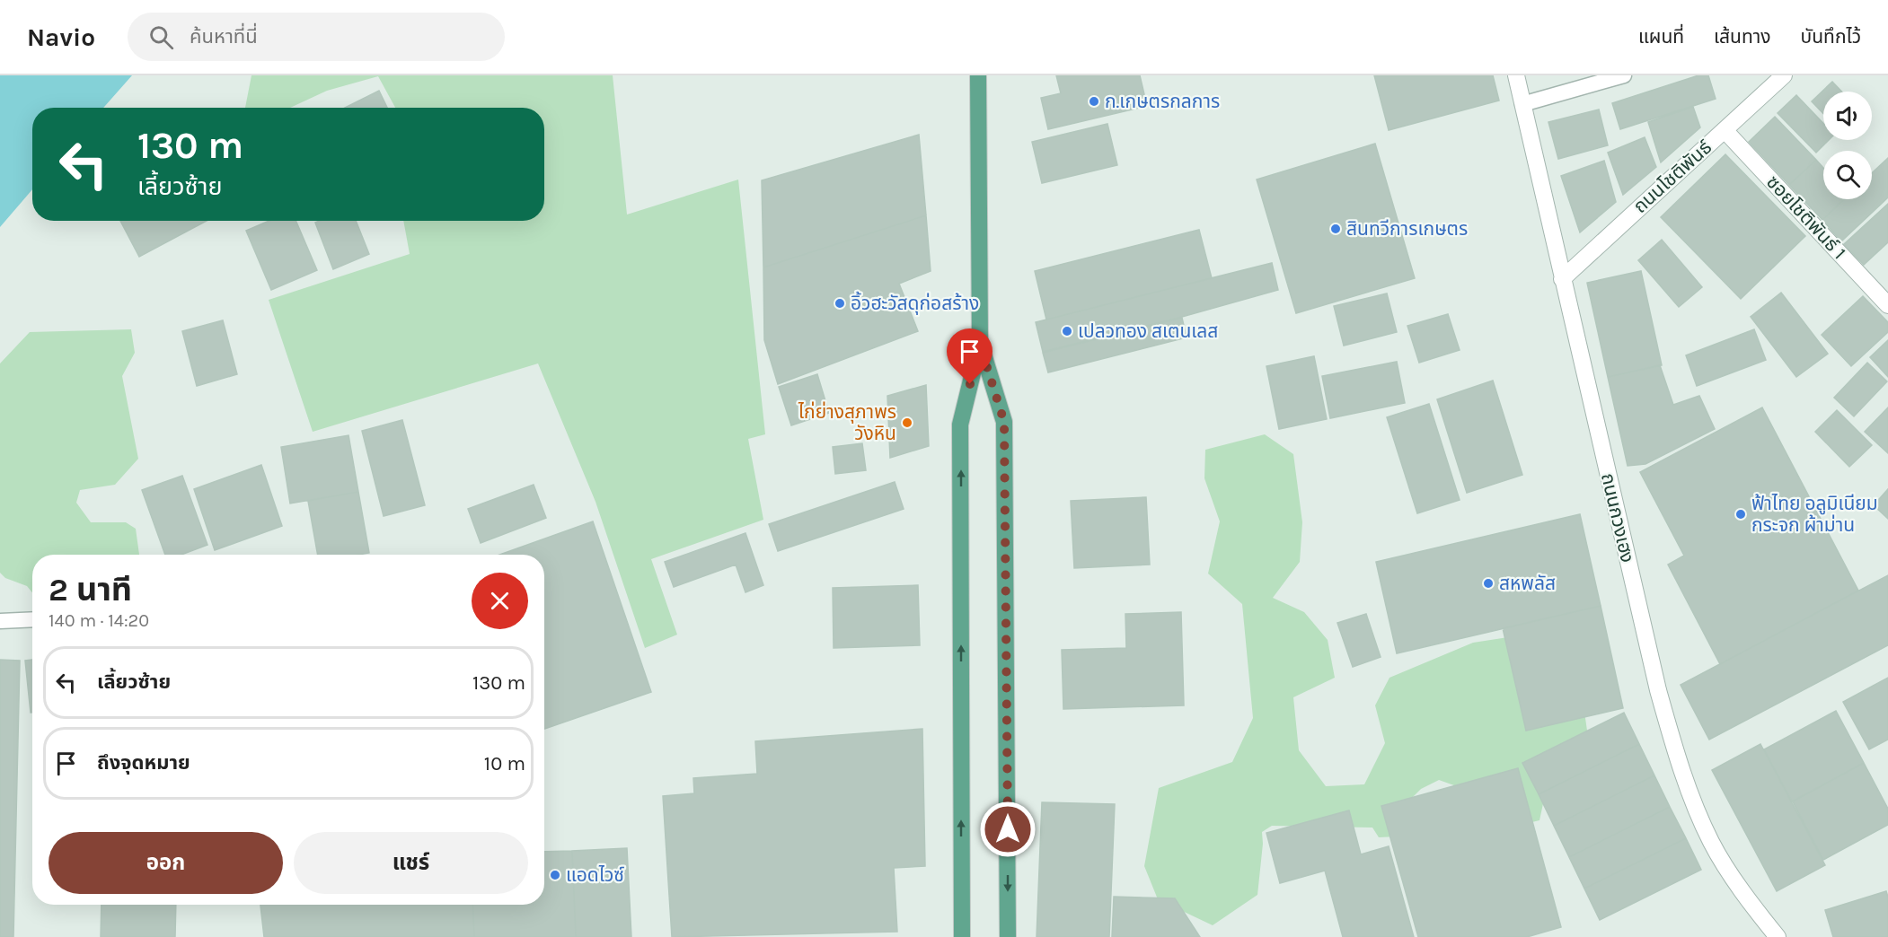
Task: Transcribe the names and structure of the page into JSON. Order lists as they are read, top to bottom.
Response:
{
  "streets": {
    "street": ["ถนนโชติพันธ์", "ซอยโชติพันธ์ 1", "ถนนกวงเฮง"]
  },
  "crossings": [
    ["ถนนโชติพันธ์", "ซอยโชติพันธ์ 1"],
    ["ถนนโชติพันธ์", "ถนนกวงเฮง"]
  ],
  "places": [
    "ก.เกษตรกลการ",
    "สินทวีการเกษตร",
    "อิ้วฮะวัสดุก่อสร้าง",
    "เปลวทอง สเตนเลส",
    "ไก่ย่างสุภาพร วังหิน",
    "ฟ้าไทย อลูมิเนียม กระจก ผ้าม่าน",
    "สหพลัส",
    "แอดไวซ์"
  ],
  "page": {
    "header": "Navio",
    "search": "ค้นหาที่นี่",
    "nav": ["แผนที่", "เส้นทาง", "บันทึกไว้"],
    "turn": ["130 m", "เลี้ยวซ้าย"],
    "heading": ["2 นาที", "140 m · 14:20"],
    "list": [
      {
        "name": "เลี้ยวซ้าย",
        "value": "130 m"
      },
      {
        "name": "ถึงจุดหมาย",
        "value": "10 m"
      }
    ],
    "buttons": ["ออก", "แชร์"]
  }
}
